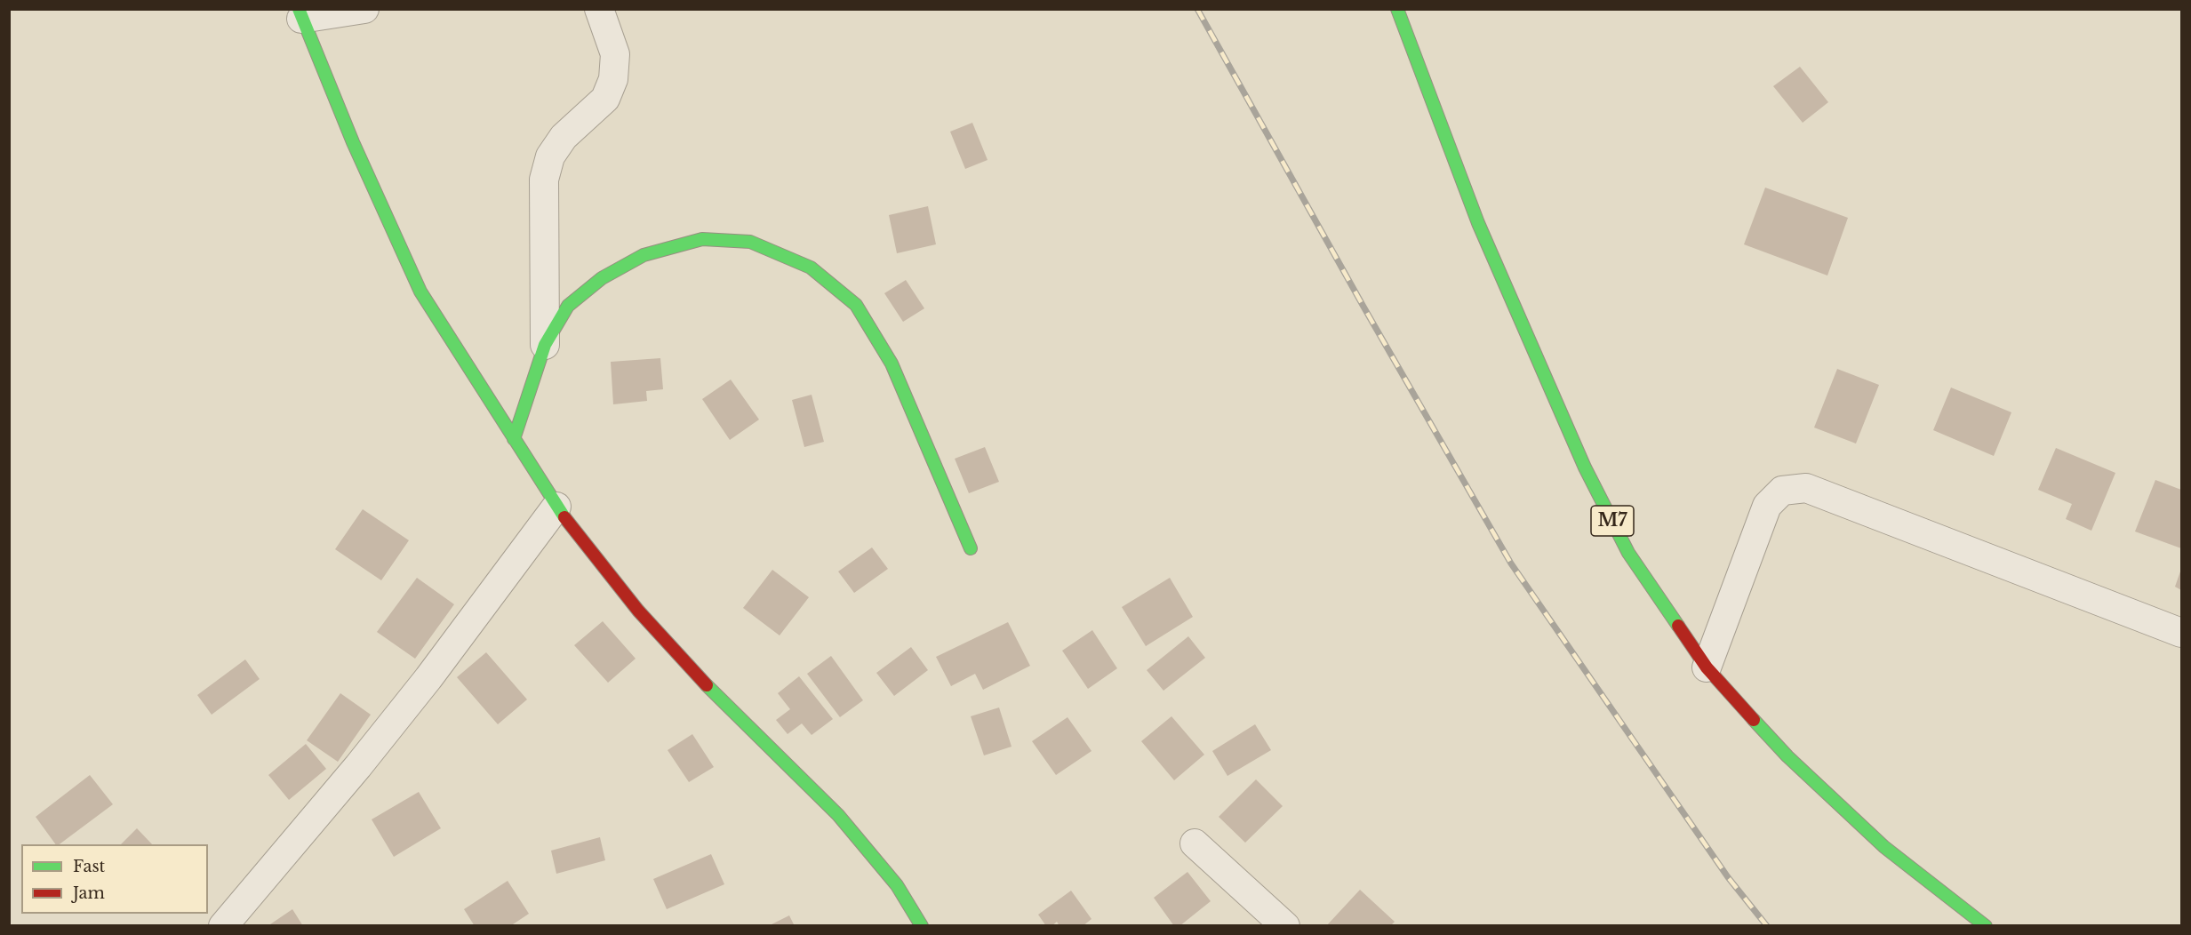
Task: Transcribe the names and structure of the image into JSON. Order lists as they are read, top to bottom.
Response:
{
  "streets": {
    "street": ["M7"]
  },
  "legend": ["Fast", "Jam"]
}
